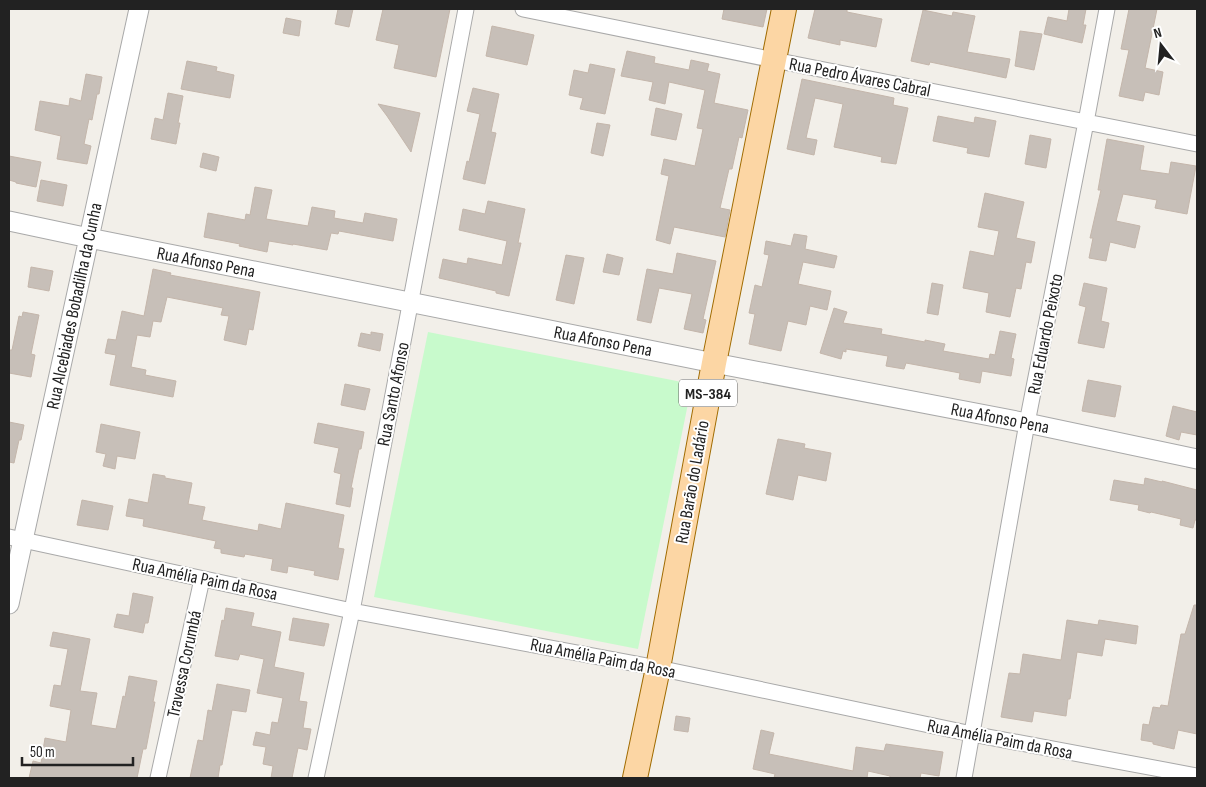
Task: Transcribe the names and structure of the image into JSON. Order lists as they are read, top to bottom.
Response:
{
  "streets": {
    "main road": ["MS-384", "Rua Barão do Ladário"],
    "street": [
      "Rua Pedro Ávares Cabral",
      "Rua Afonso Pena",
      "Rua Alcebiades Bobadilha da Cunha",
      "Rua Eduardo Peixoto",
      "Rua Santo Afonso",
      "Rua Amélia Paim da Rosa",
      "Travessa Corumbá"
    ]
  },
  "crossings": [
    ["Rua Pedro Ávares Cabral", "Rua Eduardo Peixoto"],
    ["Rua Pedro Ávares Cabral", "Rua Barão do Ladário"],
    ["Rua Afonso Pena", "Rua Alcebiades Bobadilha da Cunha"],
    ["Rua Afonso Pena", "Rua Eduardo Peixoto"],
    ["Rua Afonso Pena", "Rua Santo Afonso"],
    ["Rua Afonso Pena", "Rua Barão do Ladário"],
    ["Rua Alcebiades Bobadilha da Cunha", "Rua Amélia Paim da Rosa"],
    ["Rua Eduardo Peixoto", "Rua Amélia Paim da Rosa"],
    ["Rua Santo Afonso", "Rua Amélia Paim da Rosa"],
    ["Rua Barão do Ladário", "Rua Amélia Paim da Rosa"],
    ["Rua Amélia Paim da Rosa", "Travessa Corumbá"]
  ],
  "scale_bar": "50 m",
  "north": "top"
}
